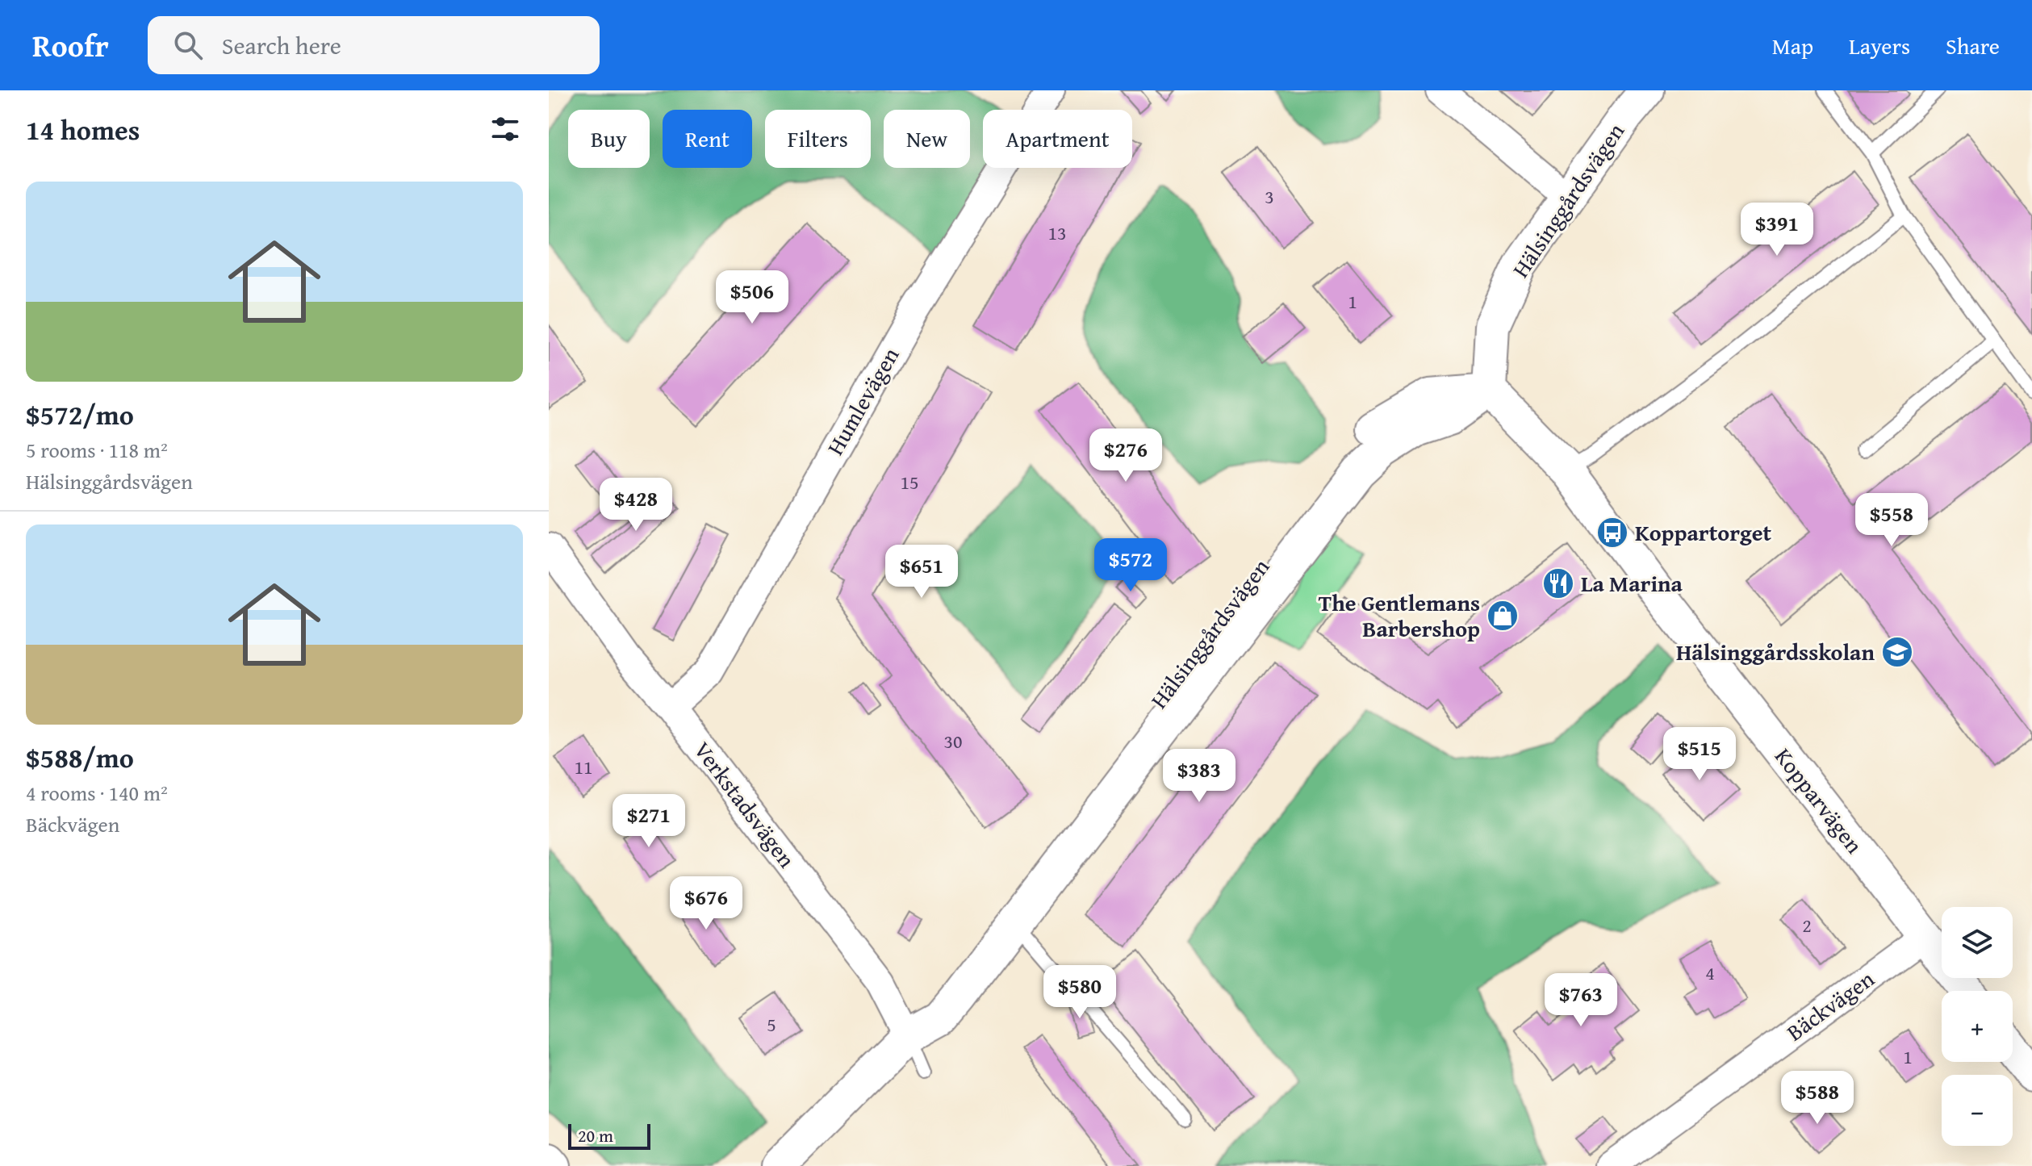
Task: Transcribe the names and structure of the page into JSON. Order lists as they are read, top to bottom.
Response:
{
  "streets": {
    "street": [
      "Hälsinggårdsvägen",
      "Humlevägen",
      "Kopparvägen",
      "Verkstadsvägen",
      "Bäckvägen"
    ]
  },
  "crossings": [
    ["Hälsinggårdsvägen", "Kopparvägen"],
    ["Hälsinggårdsvägen", "Verkstadsvägen"],
    ["Humlevägen", "Verkstadsvägen"],
    ["Kopparvägen", "Bäckvägen"]
  ],
  "places": {
    "bus stop": ["Koppartorget"],
    "restaurant": ["La Marina"],
    "shop": ["The Gentlemans Barbershop"],
    "school or university": ["Hälsinggårdsskolan"]
  },
  "house_numbers": [
    "3",
    "13",
    "1",
    "15",
    "30",
    "11",
    "2",
    "4",
    "5",
    "1"
  ],
  "scale_bar": "20 m",
  "page": {
    "header": "Roofr",
    "search": "Search here",
    "nav": ["Map", "Layers", "Share"],
    "heading": "14 homes",
    "chip": [
      "Buy",
      "Rent",
      "Filters",
      "New",
      "Apartment"
    ],
    "list": [
      {
        "name": "$572/mo",
        "note": "5 rooms · 118 m² · Hälsinggårdsvägen"
      },
      {
        "name": "$588/mo",
        "note": "4 rooms · 140 m² · Bäckvägen"
      }
    ],
    "price": [
      "$391",
      "$506",
      "$276",
      "$428",
      "$558",
      "$572",
      "$651",
      "$515",
      "$383",
      "$271",
      "$676",
      "$580",
      "$763",
      "$588"
    ],
    "map_buttons": ["+", "−"],
    "scale": "20 m"
  }
}
